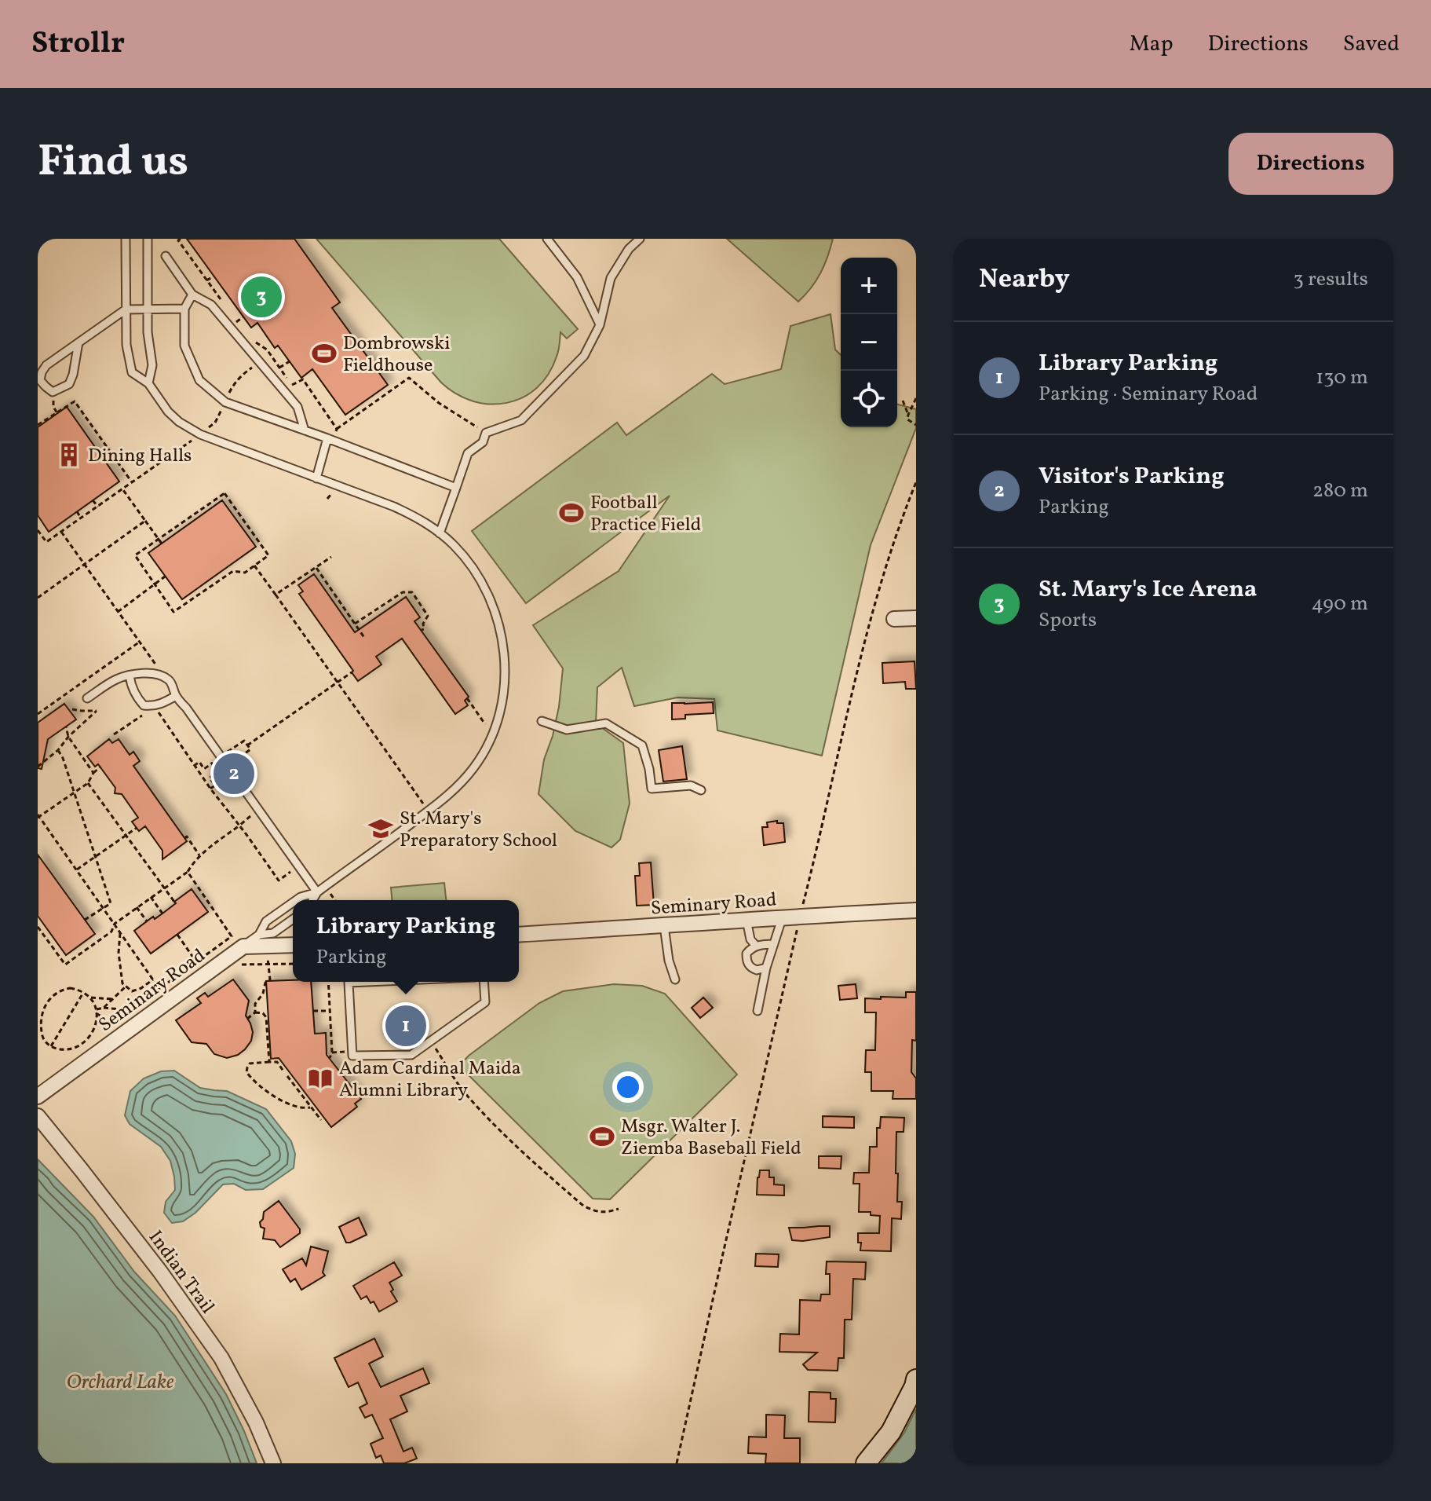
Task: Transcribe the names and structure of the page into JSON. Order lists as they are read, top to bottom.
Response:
{
  "streets": {
    "street": ["Seminary Road", "Indian Trail"]
  },
  "water": ["Orchard Lake"],
  "places": {
    "sports": ["Dombrowski Fieldhouse", "Football Practice Field", "Msgr. Walter J. Ziemba Baseball Field"],
    "building": ["Dining Halls"],
    "school or university": ["St. Mary's Preparatory School"],
    "library": ["Adam Cardinal Maida Alumni Library"]
  },
  "page": {
    "header": "Strollr",
    "nav": ["Map", "Directions", "Saved"],
    "title": "Find us",
    "buttons": "Directions",
    "heading": ["Nearby", "3 results"],
    "map_buttons": ["+", "−"],
    "pins": ["3", "2", "1"],
    "list": [
      {
        "mark": "1",
        "name": "Library Parking",
        "note": "Parking · Seminary Road",
        "value": "130 m"
      },
      {
        "mark": "2",
        "name": "Visitor's Parking",
        "note": "Parking",
        "value": "280 m"
      },
      {
        "mark": "3",
        "name": "St. Mary's Ice Arena",
        "note": "Sports",
        "value": "490 m"
      }
    ],
    "popup": ["Library Parking", "Parking"]
  }
}
